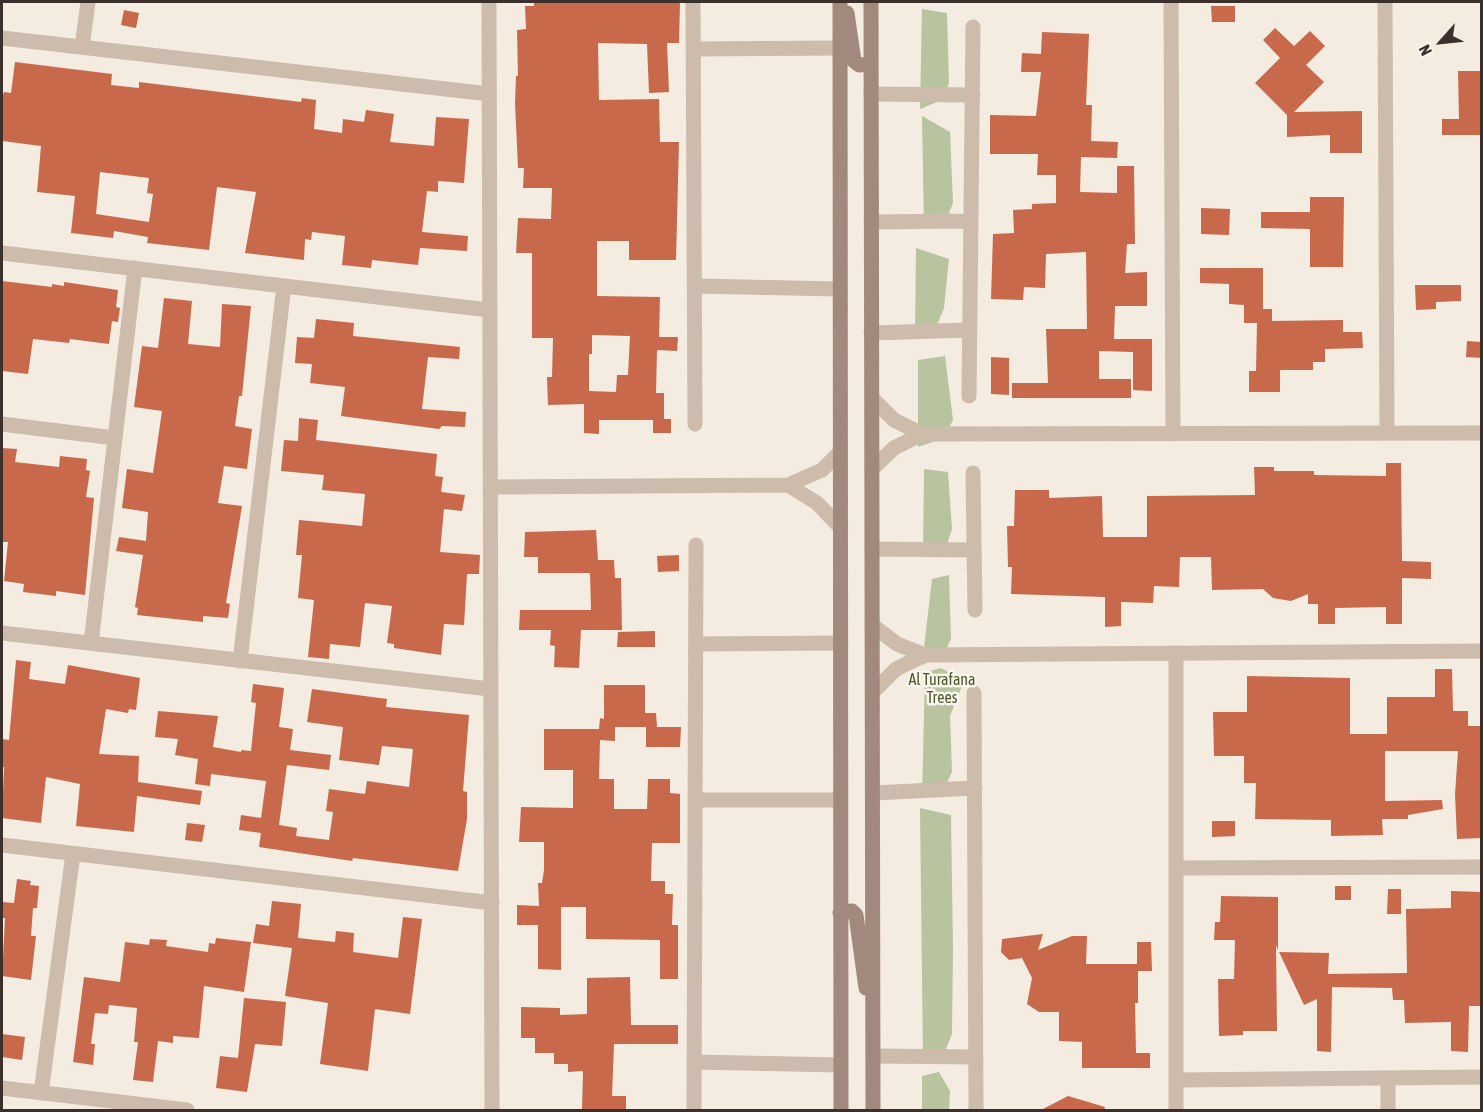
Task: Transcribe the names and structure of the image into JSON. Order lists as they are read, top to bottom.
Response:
{
  "parks": ["Al Turafana Trees"],
  "north": "bottom left"
}
